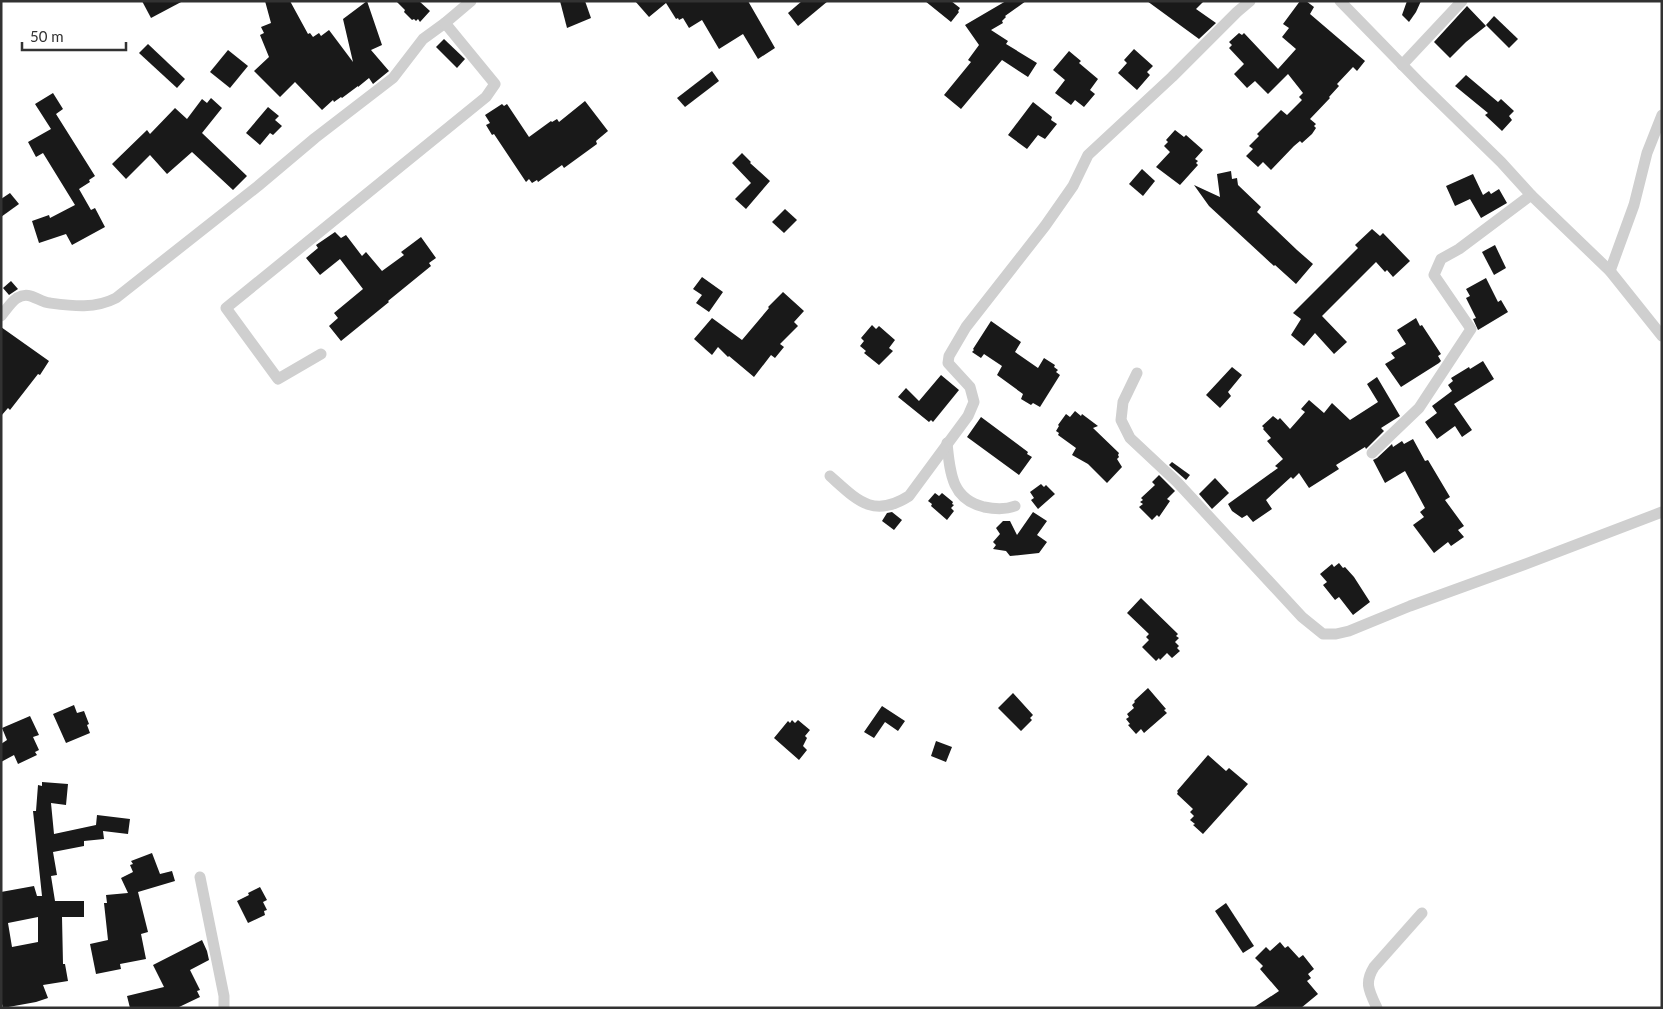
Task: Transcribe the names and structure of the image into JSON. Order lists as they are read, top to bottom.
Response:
{
  "scale_bar": "50 m"
}
